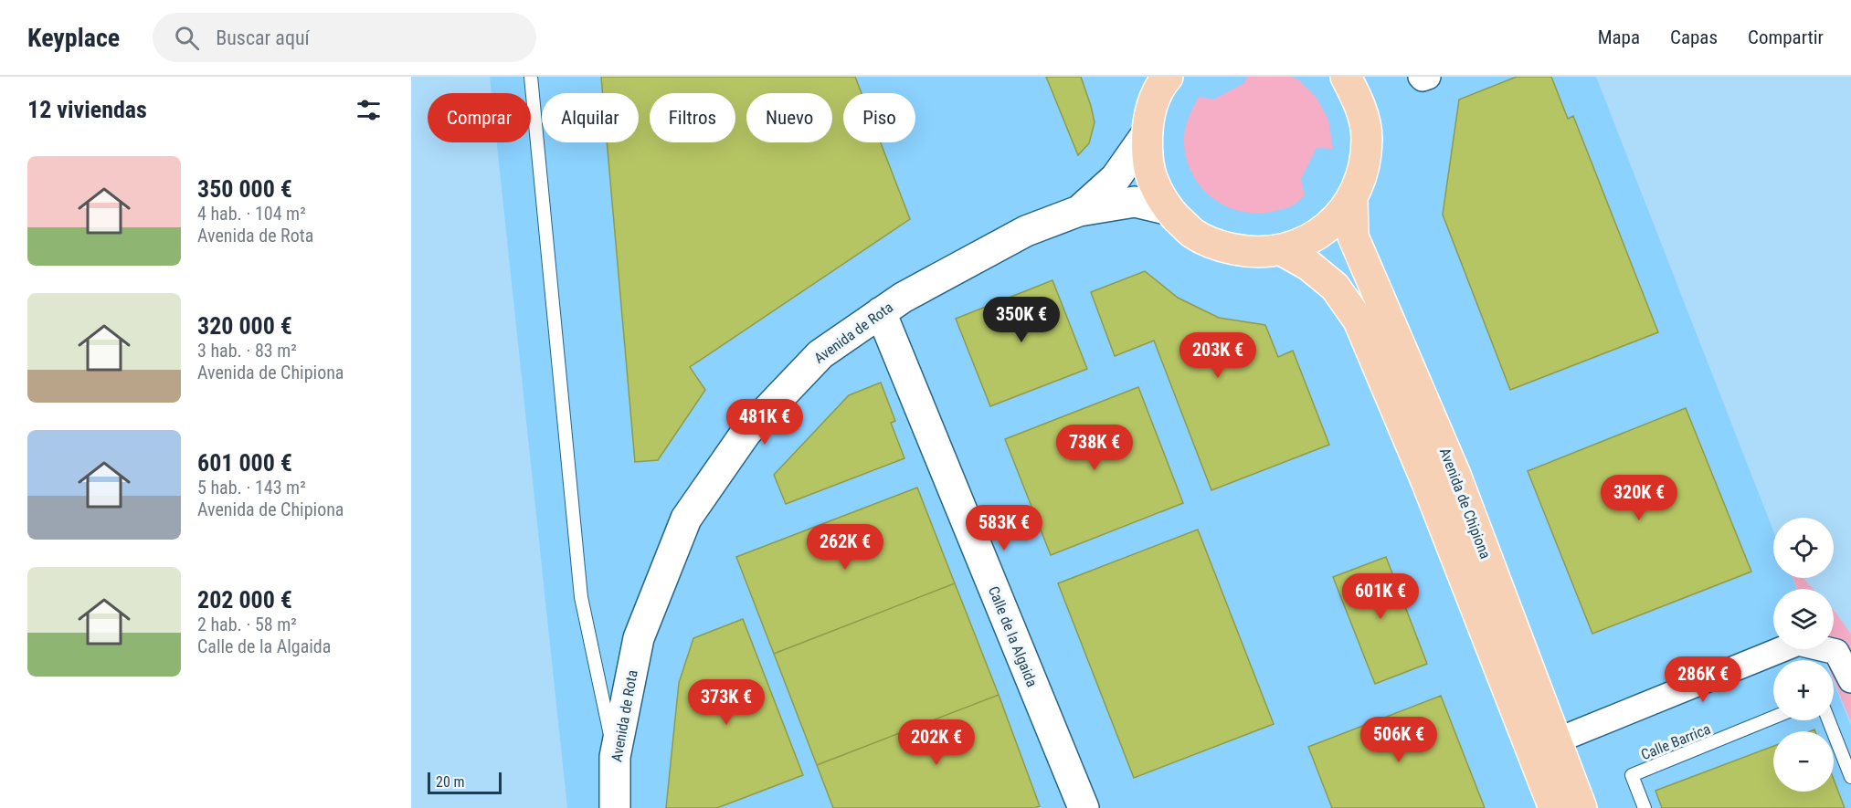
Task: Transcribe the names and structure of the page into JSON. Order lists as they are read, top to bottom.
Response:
{
  "streets": {
    "main road": ["Avenida de Chipiona"],
    "street": ["Avenida de Rota", "Calle de la Algaida"],
    "lane": ["Calle Barrica"]
  },
  "crossings": [
    ["Avenida de Rota", "Calle de la Algaida"]
  ],
  "scale_bar": "20 m",
  "page": {
    "header": "Keyplace",
    "search": "Buscar aquí",
    "nav": ["Mapa", "Capas", "Compartir"],
    "heading": "12 viviendas",
    "chip": [
      "Comprar",
      "Alquilar",
      "Filtros",
      "Nuevo",
      "Piso"
    ],
    "list": [
      {
        "name": "350 000 €",
        "note": "4 hab. · 104 m² · Avenida de Rota"
      },
      {
        "name": "320 000 €",
        "note": "3 hab. · 83 m² · Avenida de Chipiona"
      },
      {
        "name": "601 000 €",
        "note": "5 hab. · 143 m² · Avenida de Chipiona"
      },
      {
        "name": "202 000 €",
        "note": "2 hab. · 58 m² · Calle de la Algaida"
      }
    ],
    "price": [
      "350K €",
      "203K €",
      "481K €",
      "738K €",
      "320K €",
      "583K €",
      "262K €",
      "601K €",
      "286K €",
      "373K €",
      "506K €",
      "202K €"
    ],
    "map_buttons": ["+", "−"],
    "scale": "20 m"
  }
}
